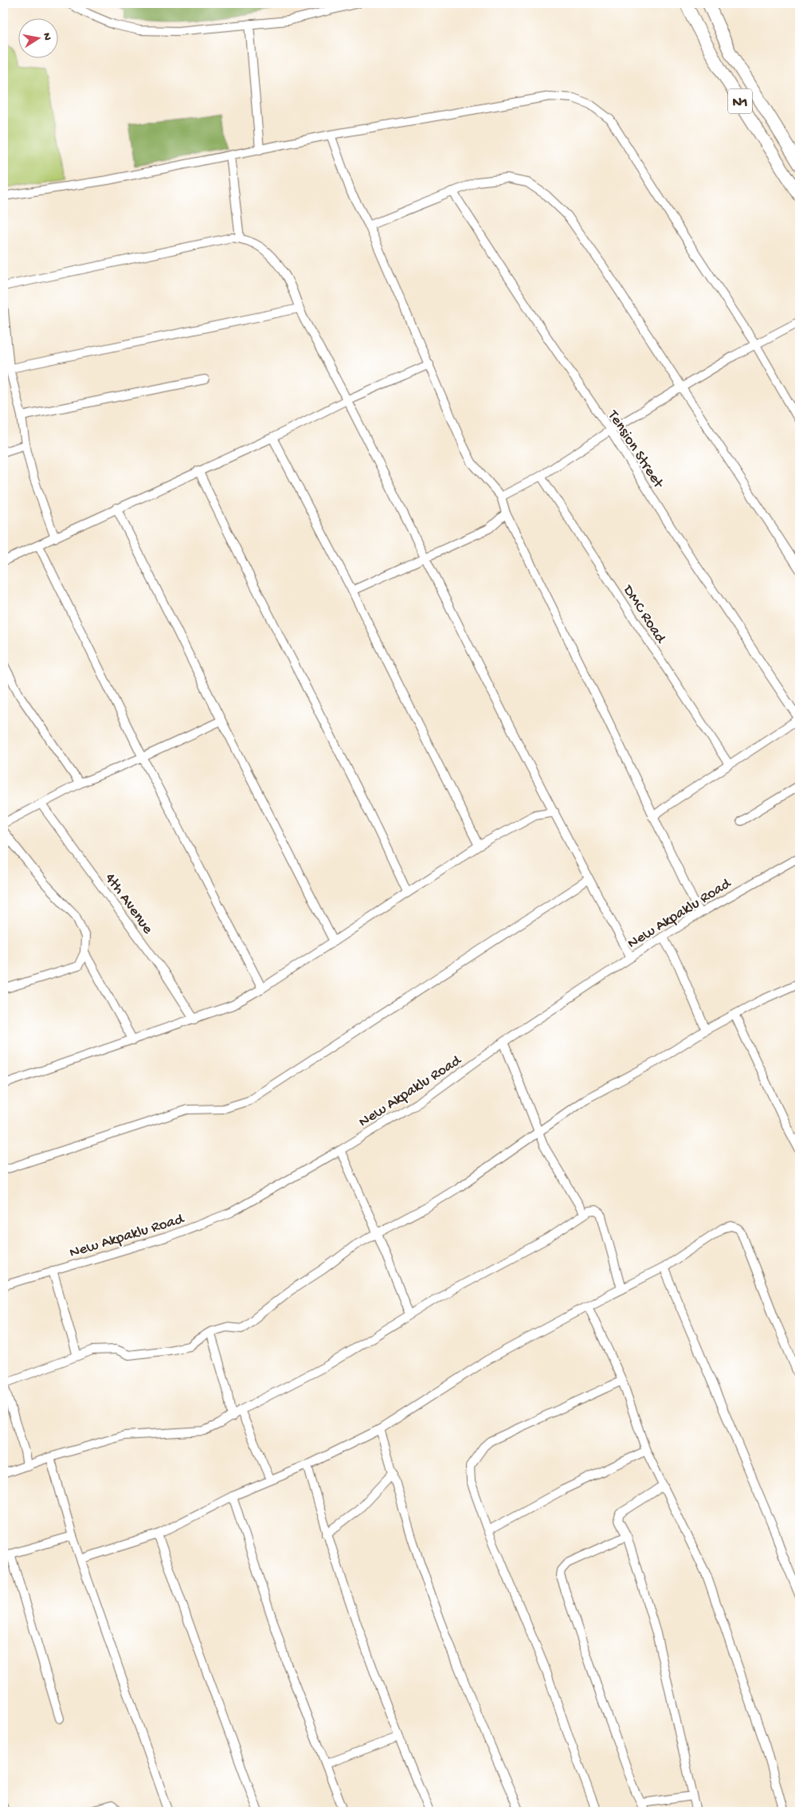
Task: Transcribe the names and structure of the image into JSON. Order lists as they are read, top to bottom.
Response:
{
  "streets": {
    "highway": ["N1"],
    "street": [
      "Tension Street",
      "DMC Road",
      "4th Avenue",
      "New Akpaklu Road"
    ]
  },
  "north": "right"
}
